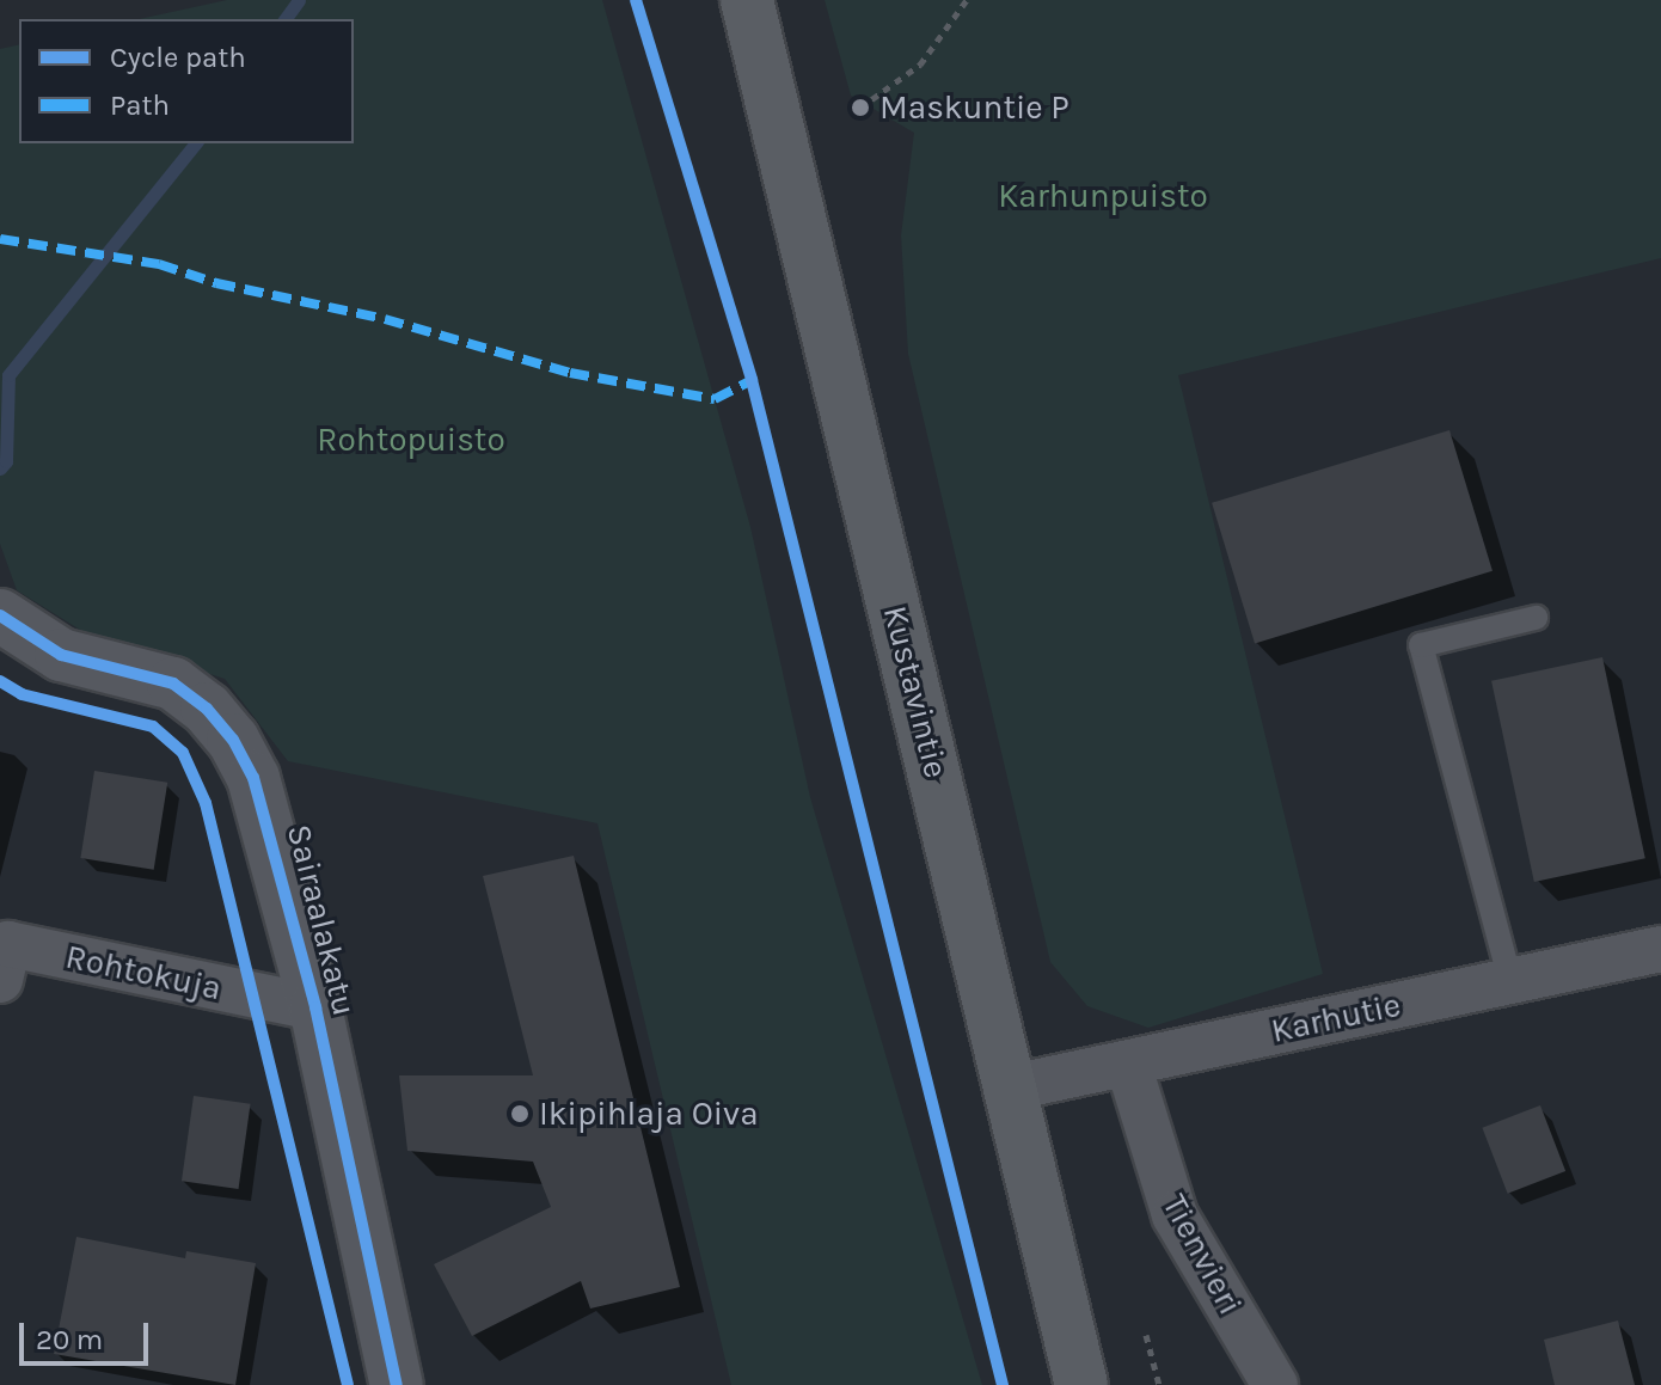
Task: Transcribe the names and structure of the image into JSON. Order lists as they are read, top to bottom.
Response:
{
  "streets": {
    "main road": ["Kustavintie"],
    "street": [
      "Sairaalakatu",
      "Rohtokuja",
      "Karhutie",
      "Tienvieri"
    ]
  },
  "crossings": [
    ["Kustavintie", "Karhutie"],
    ["Sairaalakatu", "Rohtokuja"],
    ["Karhutie", "Tienvieri"]
  ],
  "parks": ["Karhunpuisto", "Rohtopuisto"],
  "places": ["Maskuntie P", "Ikipihlaja Oiva"],
  "legend": ["Cycle path", "Path"],
  "scale_bar": "20 m"
}
